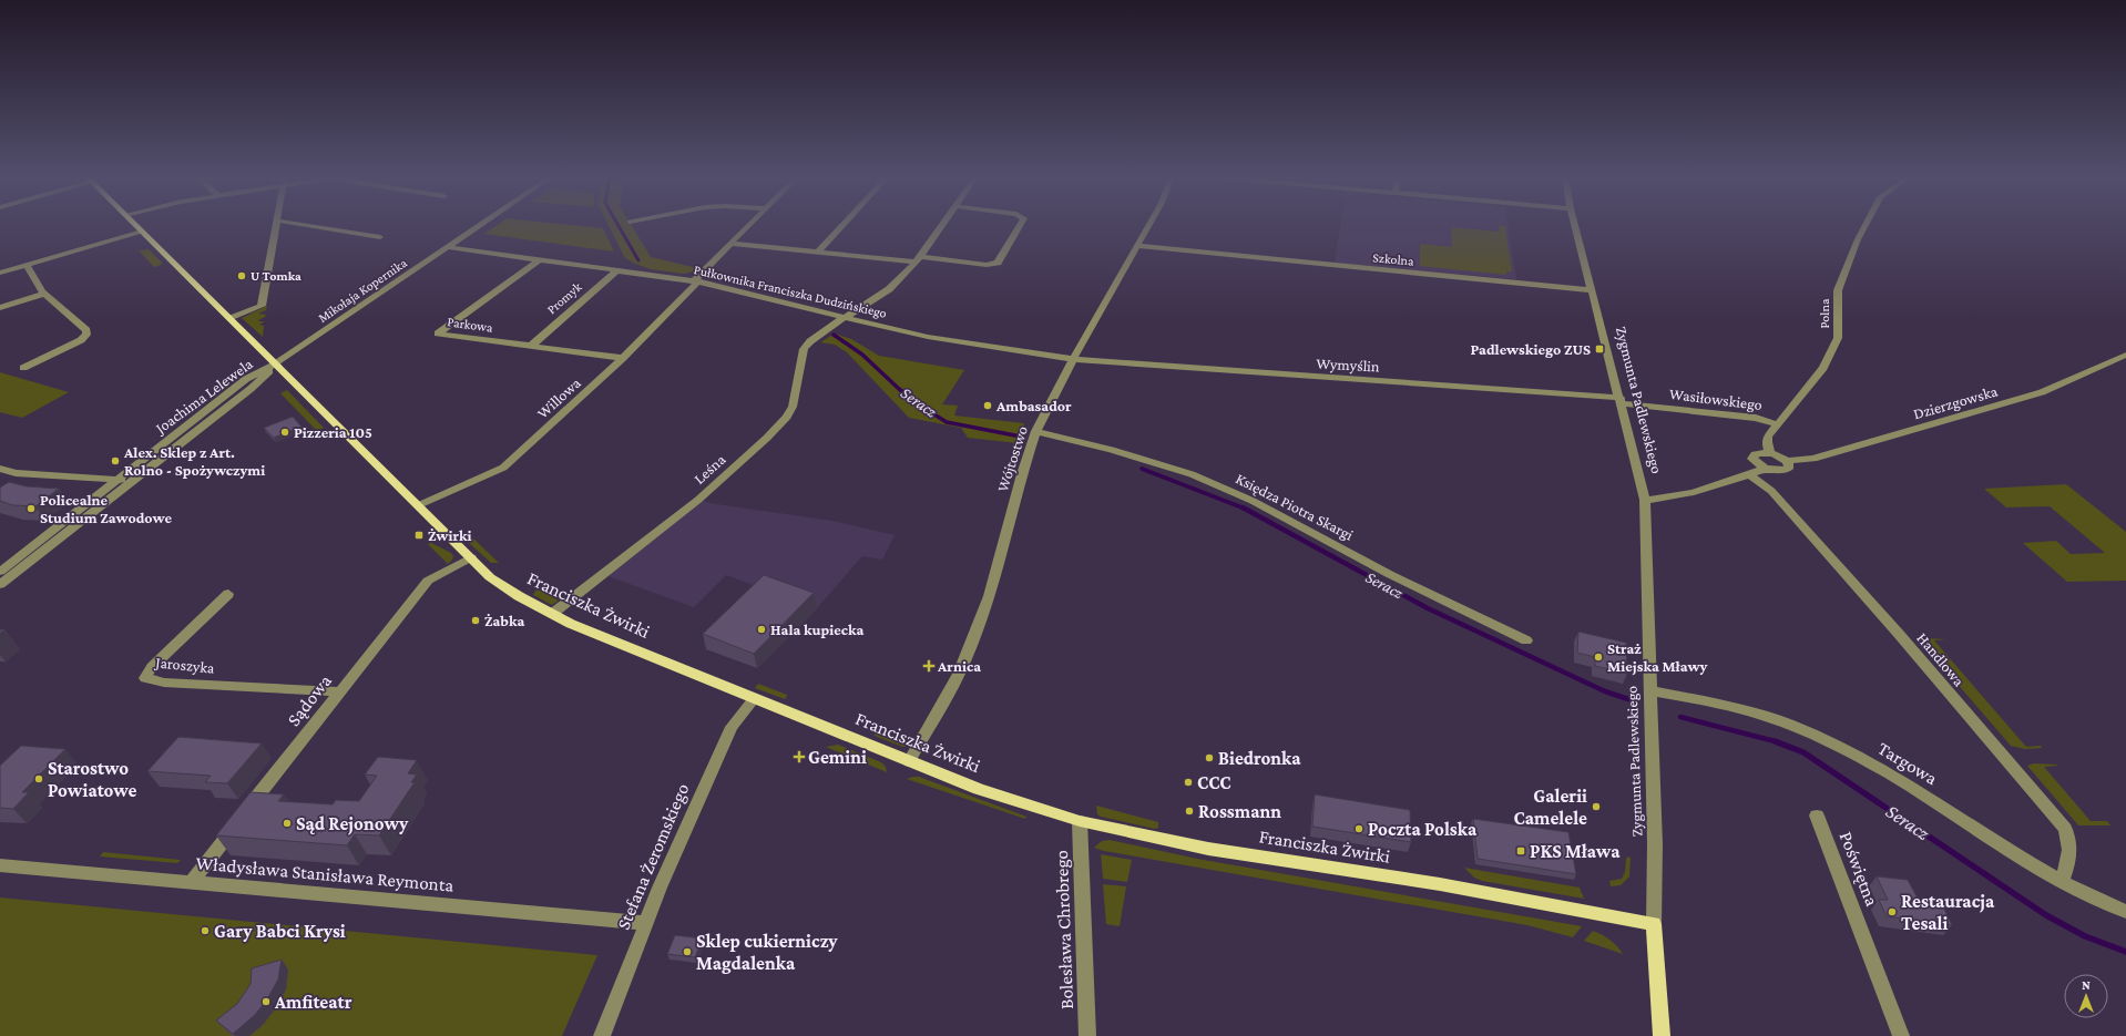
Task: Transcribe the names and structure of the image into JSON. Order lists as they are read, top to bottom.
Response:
{
  "streets": {
    "main road": ["Zygmunta Padlewskiego", "Franciszka Żwirki"],
    "street": [
      "Szkolna",
      "Mikołaja Kopernika",
      "Pułkownika Franciszka Dudzińskiego",
      "Promyk",
      "Polna",
      "Parkowa",
      "Wymyślin",
      "Joachima Lelewela",
      "Willowa",
      "Wasiłowskiego",
      "Dzierzgowska",
      "Wójtostwo",
      "Leśna",
      "Księdza Piotra Skargi",
      "Handlowa",
      "Jaroszyka",
      "Sądowa",
      "Targowa",
      "Stefana Żeromskiego",
      "Poświętna",
      "Władysława Stanisława Reymonta",
      "Bolesława Chrobrego"
    ]
  },
  "crossings": [
    ["Szkolna", "Zygmunta Padlewskiego"],
    ["Szkolna", "Wójtostwo"],
    ["Mikołaja Kopernika", "Pułkownika Franciszka Dudzińskiego"],
    ["Mikołaja Kopernika", "Joachima Lelewela"],
    ["Mikołaja Kopernika", "Franciszka Żwirki"],
    ["Pułkownika Franciszka Dudzińskiego", "Promyk"],
    ["Pułkownika Franciszka Dudzińskiego", "Parkowa"],
    ["Pułkownika Franciszka Dudzińskiego", "Wymyślin"],
    ["Pułkownika Franciszka Dudzińskiego", "Willowa"],
    ["Pułkownika Franciszka Dudzińskiego", "Wójtostwo"],
    ["Pułkownika Franciszka Dudzińskiego", "Leśna"],
    ["Promyk", "Parkowa"],
    ["Polna", "Wasiłowskiego"],
    ["Polna", "Dzierzgowska"],
    ["Parkowa", "Willowa"],
    ["Wymyślin", "Wasiłowskiego"],
    ["Wymyślin", "Zygmunta Padlewskiego"],
    ["Wymyślin", "Wójtostwo"],
    ["Joachima Lelewela", "Franciszka Żwirki"],
    ["Willowa", "Franciszka Żwirki"],
    ["Wasiłowskiego", "Zygmunta Padlewskiego"],
    ["Zygmunta Padlewskiego", "Franciszka Żwirki"],
    ["Zygmunta Padlewskiego", "Targowa"],
    ["Wójtostwo", "Księdza Piotra Skargi"],
    ["Wójtostwo", "Franciszka Żwirki"],
    ["Leśna", "Franciszka Żwirki"],
    ["Franciszka Żwirki", "Sądowa"],
    ["Franciszka Żwirki", "Stefana Żeromskiego"],
    ["Franciszka Żwirki", "Bolesława Chrobrego"],
    ["Handlowa", "Targowa"],
    ["Jaroszyka", "Sądowa"],
    ["Sądowa", "Władysława Stanisława Reymonta"],
    ["Stefana Żeromskiego", "Władysława Stanisława Reymonta"]
  ],
  "water": ["Seracz"],
  "places": {
    "other": [
      "U Tomka",
      "Ambasador",
      "Pizzeria 105",
      "Alex. Sklep z Art. Rolno - Spożywczymi",
      "Policealne Studium Zawodowe",
      "Żabka",
      "Hala kupiecka",
      "Straż Miejska Mławy",
      "Biedronka",
      "Starostwo Powiatowe",
      "CCC",
      "Galerii Camelele",
      "Rossmann",
      "Sąd Rejonowy",
      "Poczta Polska",
      "Restauracja Tesali",
      "Gary Babci Krysi",
      "Sklep cukierniczy Magdalenka",
      "Amfiteatr"
    ],
    "transit": ["Padlewskiego ZUS", "Żwirki", "PKS Mława"],
    "health": ["Arnica", "Gemini"]
  },
  "north": "top"
}
